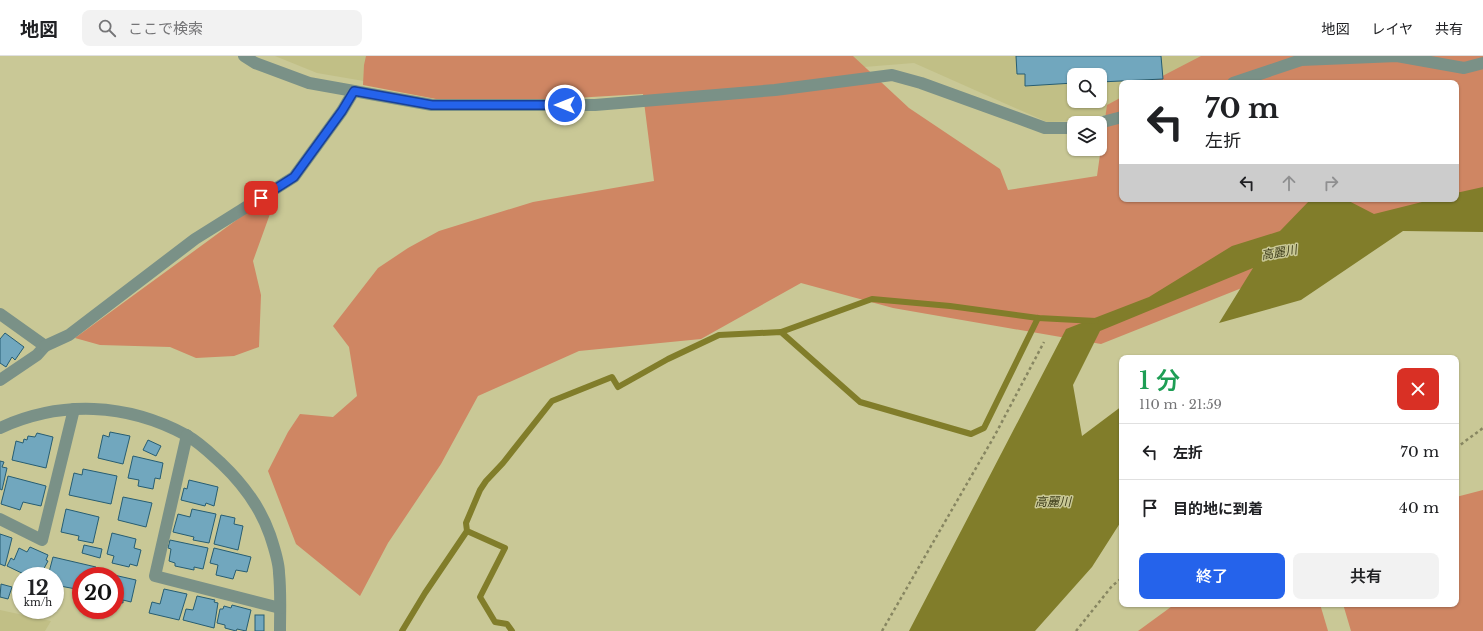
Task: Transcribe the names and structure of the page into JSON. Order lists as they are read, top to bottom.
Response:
{
  "water": ["高麗川"],
  "page": {
    "header": "地図",
    "search": "ここで検索",
    "nav": ["地図", "レイヤ", "共有"],
    "turn": ["70 m", "左折"],
    "heading": ["1 分", "110 m · 21:59"],
    "list": [
      {
        "name": "左折",
        "value": "70 m"
      },
      {
        "name": "目的地に到着",
        "value": "40 m"
      }
    ],
    "buttons": ["終了", "共有"],
    "speed": "12 km/h",
    "limit": "20"
  }
}
